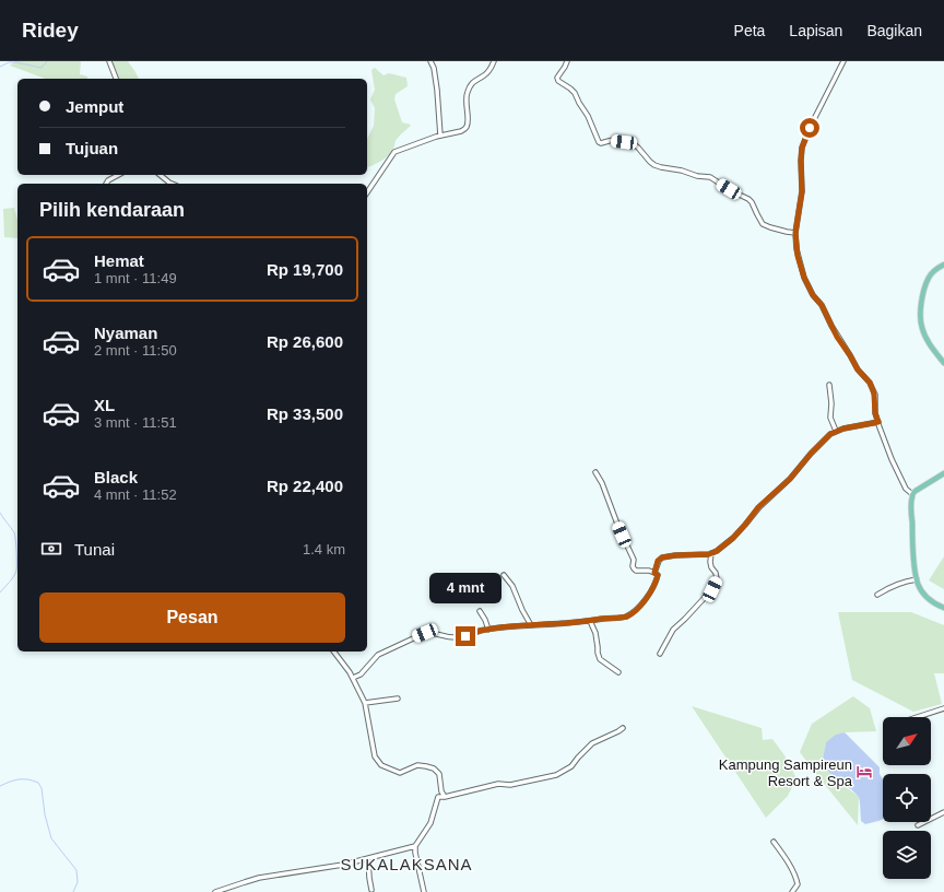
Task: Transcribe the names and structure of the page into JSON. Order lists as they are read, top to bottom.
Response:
{
  "districts": ["SUKALAKSANA"],
  "places": {
    "hotel": ["Kampung Sampireun Resort & Spa"]
  },
  "north": "top right",
  "page": {
    "header": "Ridey",
    "nav": ["Peta", "Lapisan", "Bagikan"],
    "banner": ["Jemput", "Tujuan"],
    "heading": "Pilih kendaraan",
    "list": [
      {
        "name": "Hemat",
        "note": "1 mnt · 11:49",
        "value": "Rp 19,700"
      },
      {
        "name": "Nyaman",
        "note": "2 mnt · 11:50",
        "value": "Rp 26,600"
      },
      {
        "name": "XL",
        "note": "3 mnt · 11:51",
        "value": "Rp 33,500"
      },
      {
        "name": "Black",
        "note": "4 mnt · 11:52",
        "value": "Rp 22,400"
      }
    ],
    "pay": ["Tunai", "1.4 km"],
    "bubble": "4 mnt",
    "buttons": "Pesan"
  }
}
